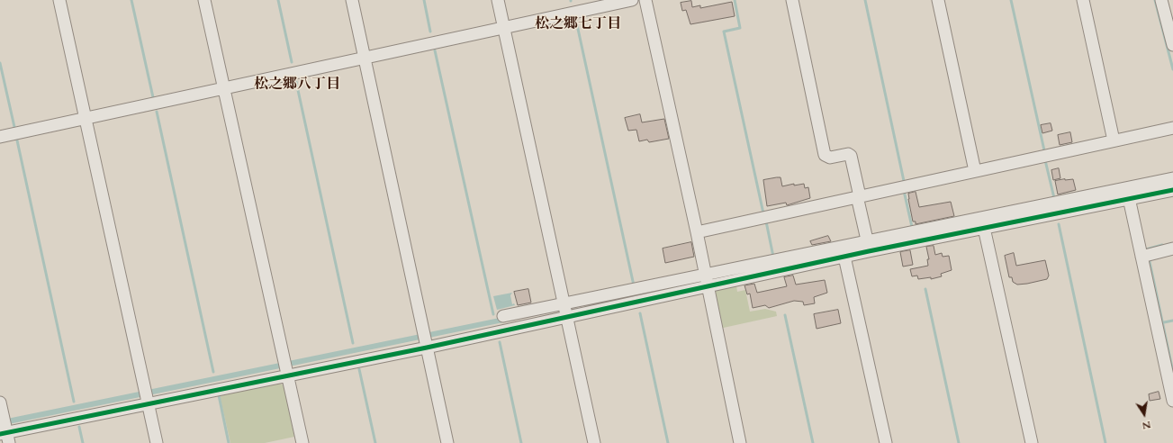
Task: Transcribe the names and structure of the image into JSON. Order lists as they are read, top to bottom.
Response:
{
  "districts": ["松之郷七丁目", "松之郷八丁目"],
  "north": "bottom"
}
